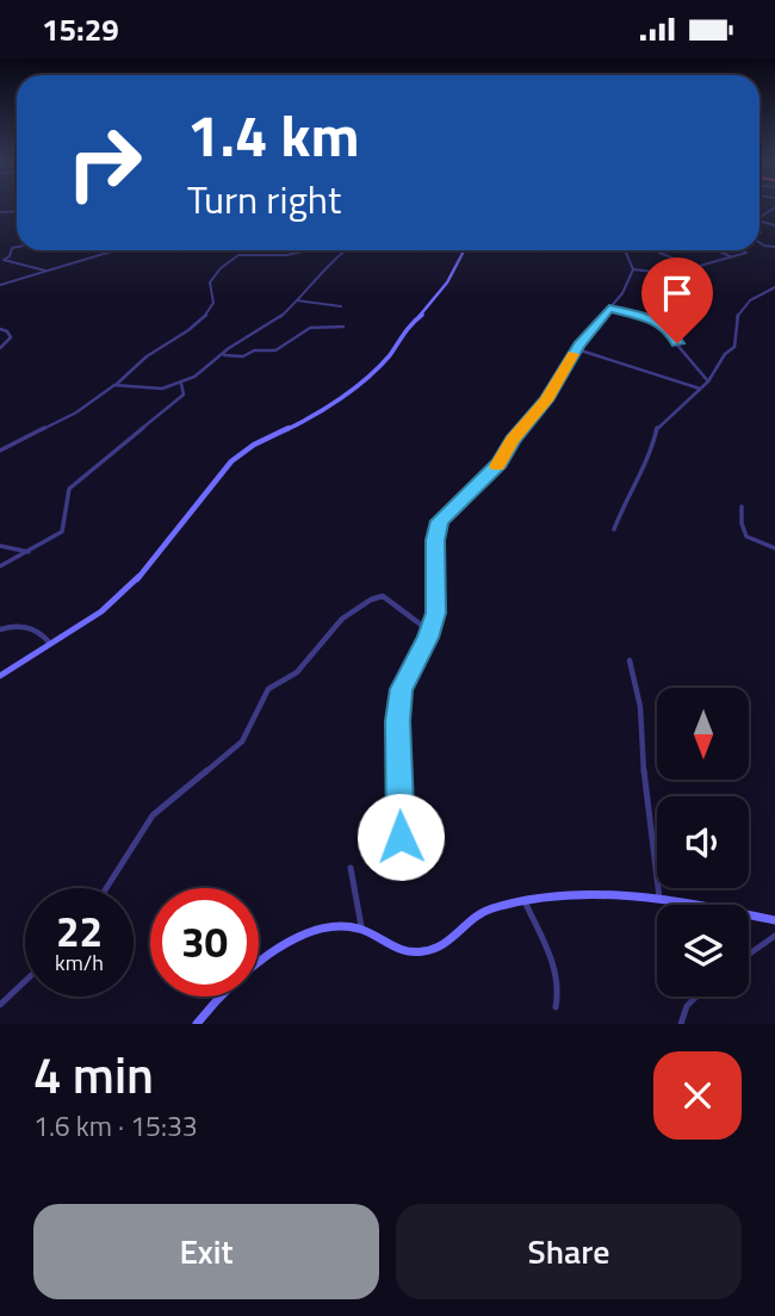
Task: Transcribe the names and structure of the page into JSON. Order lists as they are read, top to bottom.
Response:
{
  "north": "bottom",
  "page": {
    "status": "15:29",
    "turn": ["1.4 km", "Turn right"],
    "speed": "22 km/h",
    "limit": "30",
    "heading": ["4 min", "1.6 km · 15:33"],
    "buttons": ["Exit", "Share"]
  }
}
